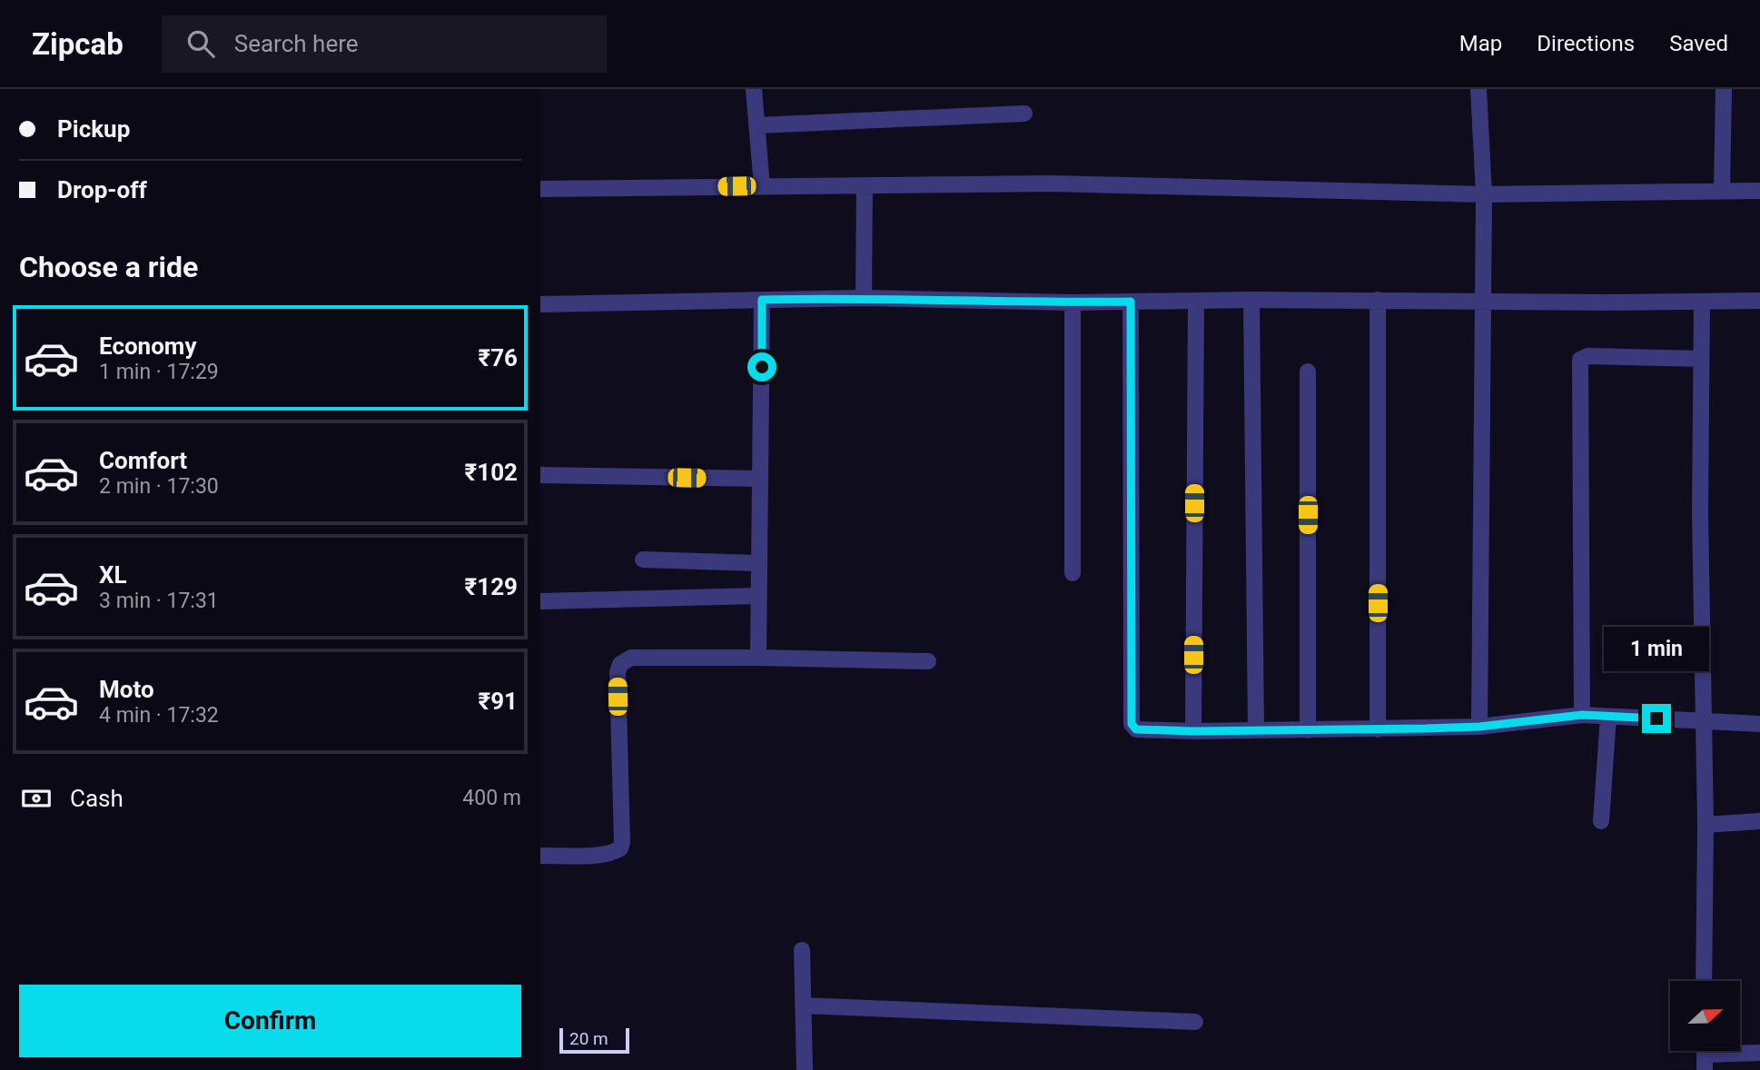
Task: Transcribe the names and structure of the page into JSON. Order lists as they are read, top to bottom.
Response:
{
  "scale_bar": "20 m",
  "north": "right",
  "page": {
    "header": "Zipcab",
    "search": "Search here",
    "nav": ["Map", "Directions", "Saved"],
    "banner": ["Pickup", "Drop-off"],
    "heading": "Choose a ride",
    "list": [
      {
        "name": "Economy",
        "note": "1 min · 17:29",
        "value": "₹76"
      },
      {
        "name": "Comfort",
        "note": "2 min · 17:30",
        "value": "₹102"
      },
      {
        "name": "XL",
        "note": "3 min · 17:31",
        "value": "₹129"
      },
      {
        "name": "Moto",
        "note": "4 min · 17:32",
        "value": "₹91"
      }
    ],
    "bubble": "1 min",
    "pay": ["Cash", "400 m"],
    "buttons": "Confirm",
    "scale": "20 m"
  }
}
